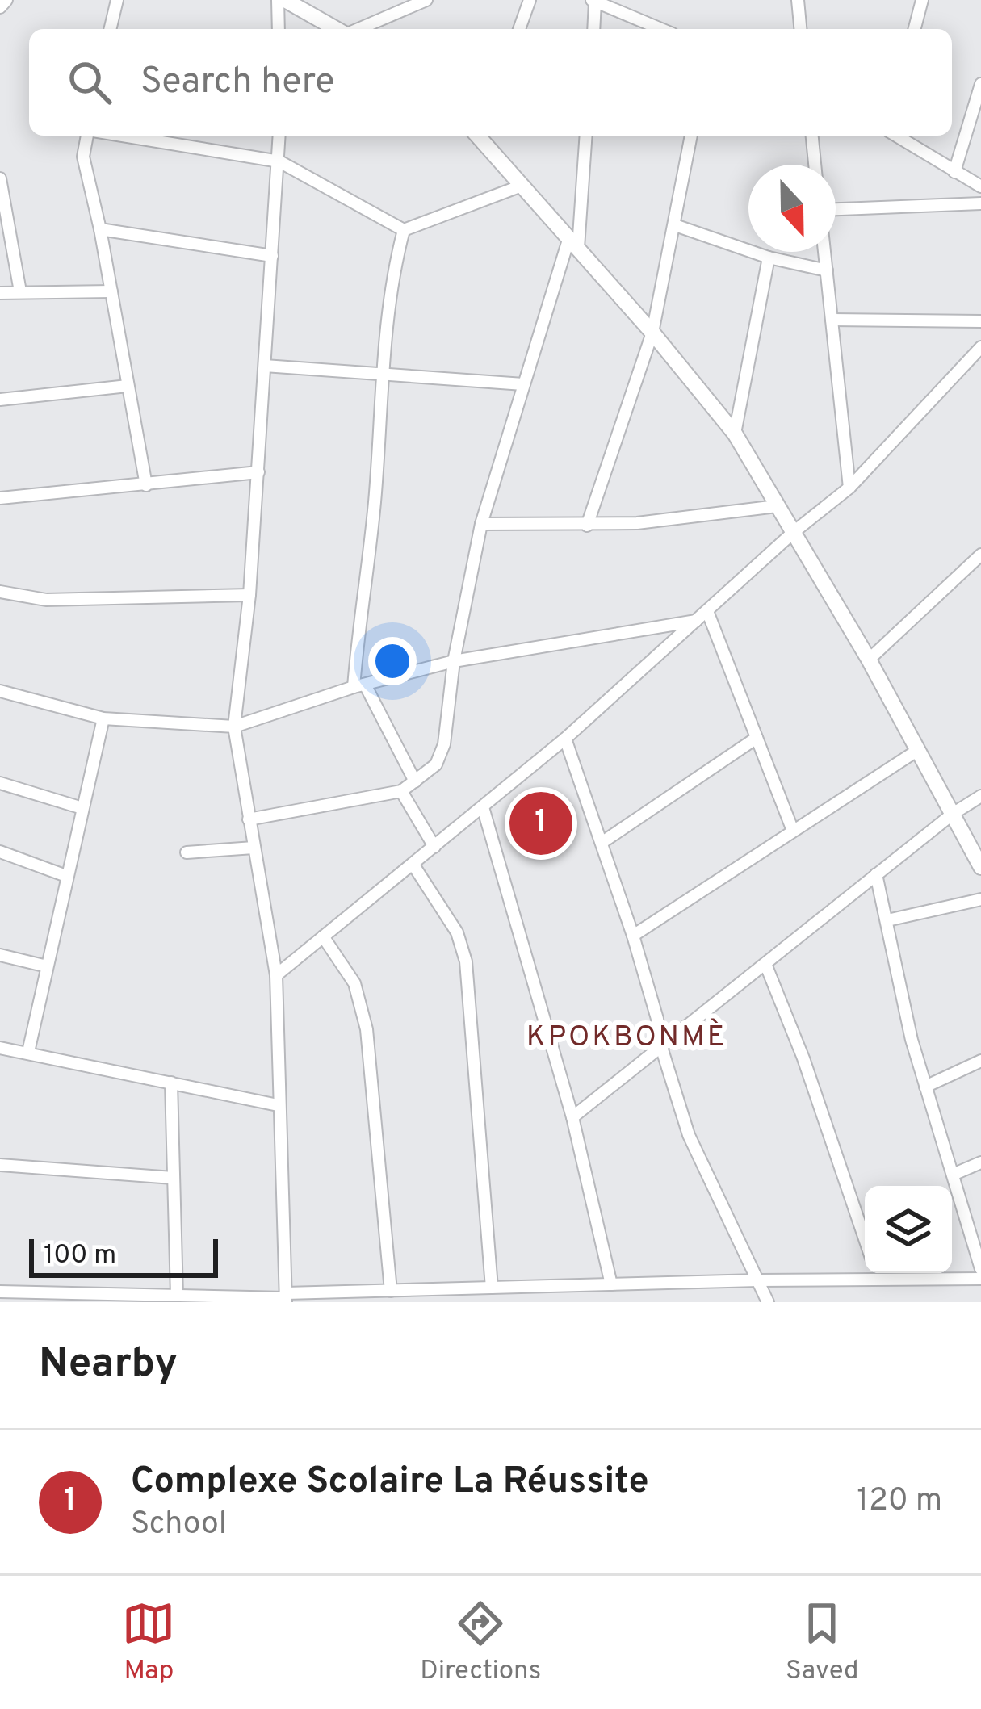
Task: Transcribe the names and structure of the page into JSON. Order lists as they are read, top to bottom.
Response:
{
  "districts": ["KPOKBONMÈ"],
  "scale_bar": "100 m",
  "north": "bottom",
  "page": {
    "search": "Search here",
    "pins": "1",
    "scale": "100 m",
    "heading": "Nearby",
    "list": [
      {
        "mark": "1",
        "name": "Complexe Scolaire La Réussite",
        "note": "School",
        "value": "120 m"
      }
    ],
    "nav": ["Map", "Directions", "Saved"]
  }
}
